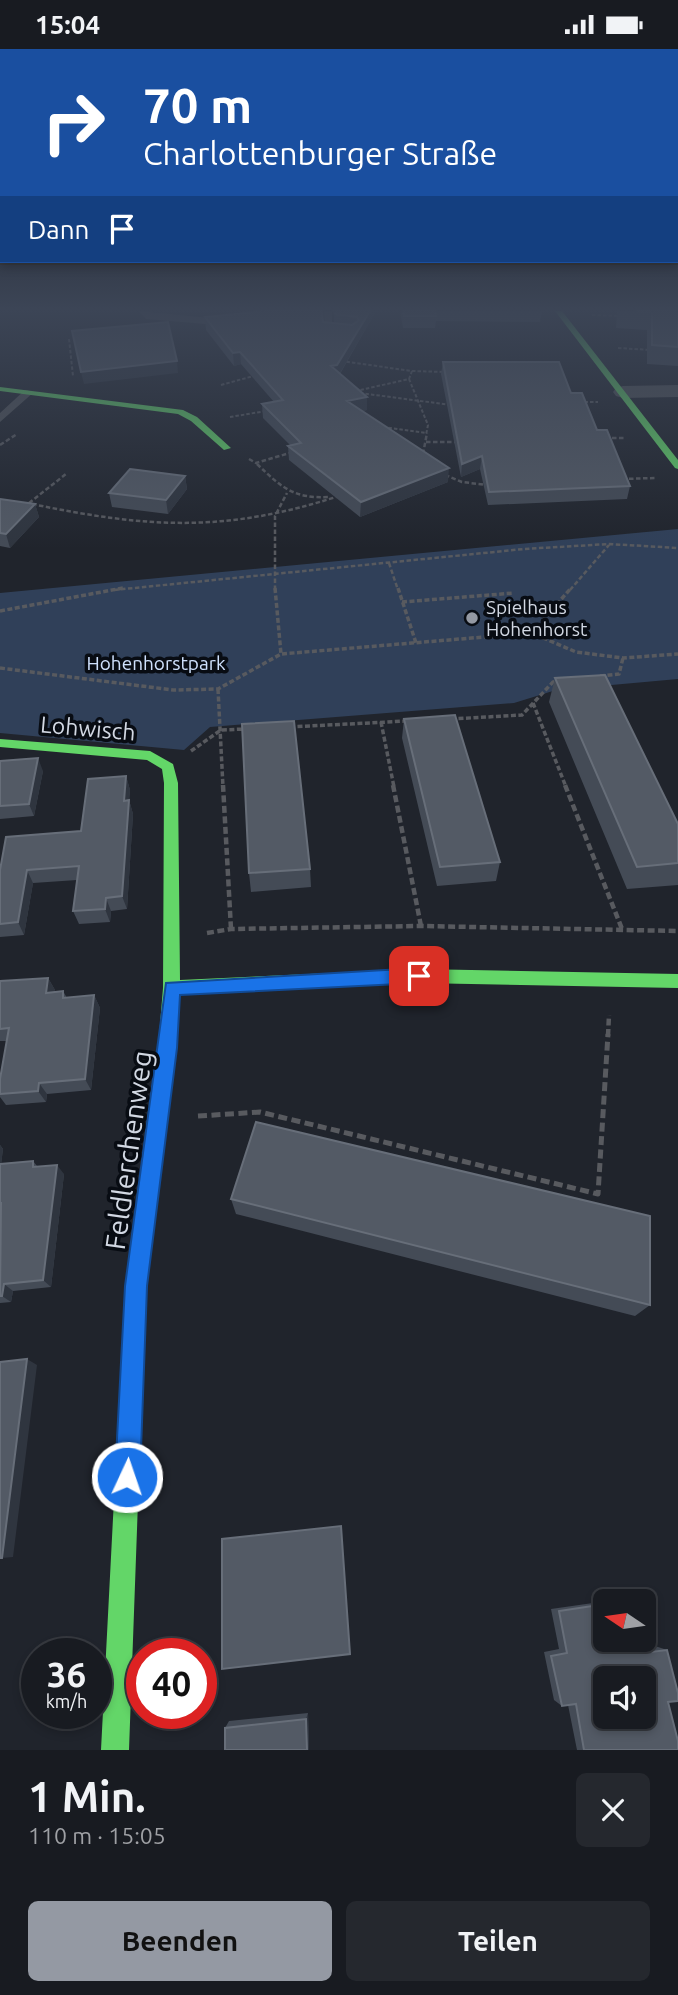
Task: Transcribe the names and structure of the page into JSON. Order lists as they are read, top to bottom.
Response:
{
  "streets": {
    "street": ["Lohwisch", "Feldlerchenweg"]
  },
  "crossings": [
    ["Lohwisch", "Feldlerchenweg"]
  ],
  "parks": ["Hohenhorstpark"],
  "places": ["Spielhaus Hohenhorst"],
  "north": "left",
  "page": {
    "status": "15:04",
    "turn": ["70 m", "Charlottenburger Straße"],
    "then": "Dann",
    "speed": "36 km/h",
    "limit": "40",
    "heading": ["1 Min.", "110 m · 15:05"],
    "buttons": ["Beenden", "Teilen"]
  }
}
